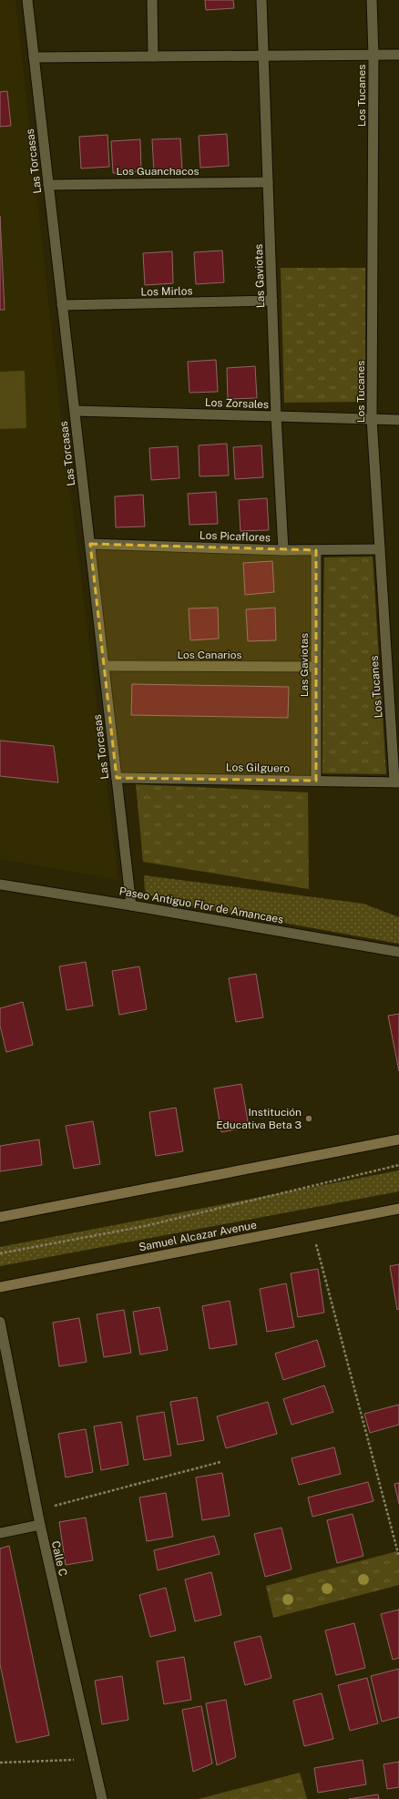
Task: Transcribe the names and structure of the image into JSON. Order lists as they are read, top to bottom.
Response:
{
  "streets": {
    "main road": ["Samuel Alcazar Avenue"],
    "street": [
      "Los Tucanes",
      "Las Torcasas",
      "Los Guanchacos",
      "Las Gaviotas",
      "Los Mirlos",
      "Los Zorsales",
      "Los Picaflores",
      "Los Canarios",
      "Los Gilguero",
      "Paseo Antiguo Flor de Amancaes",
      "Calle C"
    ]
  },
  "crossings": [
    ["Los Tucanes", "Los Zorsales"],
    ["Los Tucanes", "Los Picaflores"],
    ["Los Tucanes", "Los Gilguero"],
    ["Las Torcasas", "Los Guanchacos"],
    ["Las Torcasas", "Los Mirlos"],
    ["Las Torcasas", "Los Zorsales"],
    ["Las Torcasas", "Los Picaflores"],
    ["Las Torcasas", "Los Canarios"],
    ["Las Torcasas", "Los Gilguero"],
    ["Las Torcasas", "Paseo Antiguo Flor de Amancaes"],
    ["Los Guanchacos", "Las Gaviotas"],
    ["Las Gaviotas", "Los Mirlos"],
    ["Las Gaviotas", "Los Zorsales"],
    ["Las Gaviotas", "Los Picaflores"],
    ["Las Gaviotas", "Los Canarios"],
    ["Las Gaviotas", "Los Gilguero"]
  ],
  "places": ["Institución Educativa Beta 3"]
}
